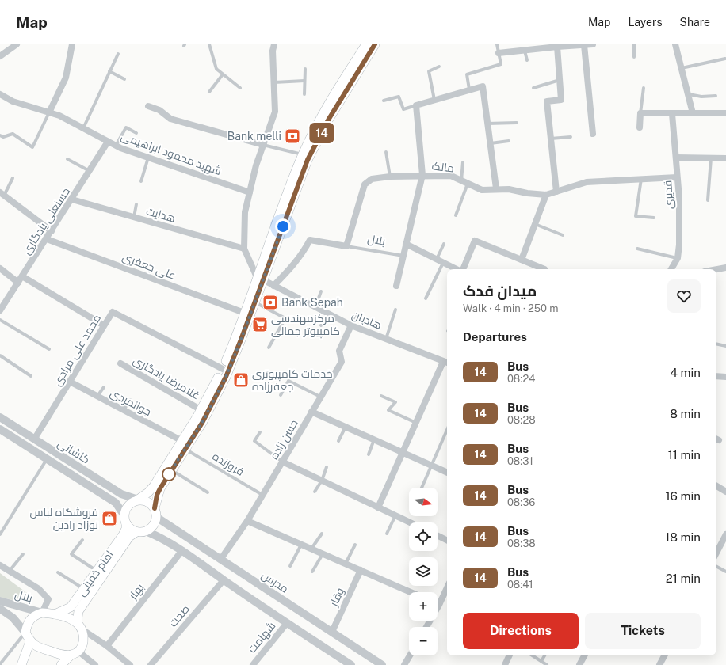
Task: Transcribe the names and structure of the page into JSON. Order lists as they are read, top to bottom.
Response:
{
  "streets": {
    "main road": ["امام خمینی"],
    "street": [
      "شهید محمود ابراهیمی",
      "مالک",
      "قدیری",
      "هدایت",
      "حسنعلی یادگاری",
      "بلال",
      "علی جعفری",
      "هادیان",
      "محمد علی مرادی",
      "غلامرضا یادگاری",
      "جوانمردی",
      "حسن زاده",
      "کاشانی",
      "مدرس",
      "بهار",
      "وقار",
      "صحت",
      "شهامت"
    ],
    "lane": ["فروزنده"]
  },
  "crossings": [
    ["شهید محمود ابراهیمی", "حسنعلی یادگاری"],
    ["مالک", "قدیری"],
    ["مالک", "بلال"],
    ["هدایت", "حسنعلی یادگاری"],
    ["حسنعلی یادگاری", "علی جعفری"],
    ["بلال", "امام خمینی"],
    ["هادیان", "حسن زاده"],
    ["محمد علی مرادی", "جوانمردی"],
    ["محمد علی مرادی", "کاشانی"],
    ["جوانمردی", "فروزنده"],
    ["حسن زاده", "فروزنده"],
    ["حسن زاده", "مدرس"],
    ["کاشانی", "امام خمینی"],
    ["کاشانی", "مدرس"],
    ["امام خمینی", "مدرس"],
    ["مدرس", "وقار"]
  ],
  "places": {
    "bank": ["Bank melli", "Bank Sepah"],
    "supermarket": ["مرکزمهندسی کامپیوتر جمالی"],
    "shop": ["خدمات کامپیوتری جعفرزاده", "فروشگاه لباس نوزاد رادین"]
  },
  "lines": ["bus line 14"],
  "north": "right",
  "page": {
    "header": "Map",
    "nav": ["Map", "Layers", "Share"],
    "on_map": "14",
    "heading": [
      ["میدان فدک", "Walk · 4 min · 250 m"],
      "Departures"
    ],
    "list": [
      {
        "mark": "14",
        "name": "Bus",
        "note": "08:24",
        "value": "4 min"
      },
      {
        "mark": "14",
        "name": "Bus",
        "note": "08:28",
        "value": "8 min"
      },
      {
        "mark": "14",
        "name": "Bus",
        "note": "08:31",
        "value": "11 min"
      },
      {
        "mark": "14",
        "name": "Bus",
        "note": "08:36",
        "value": "16 min"
      },
      {
        "mark": "14",
        "name": "Bus",
        "note": "08:38",
        "value": "18 min"
      },
      {
        "mark": "14",
        "name": "Bus",
        "note": "08:41",
        "value": "21 min"
      }
    ],
    "map_buttons": ["+", "−"],
    "buttons": ["Directions", "Tickets"]
  }
}
